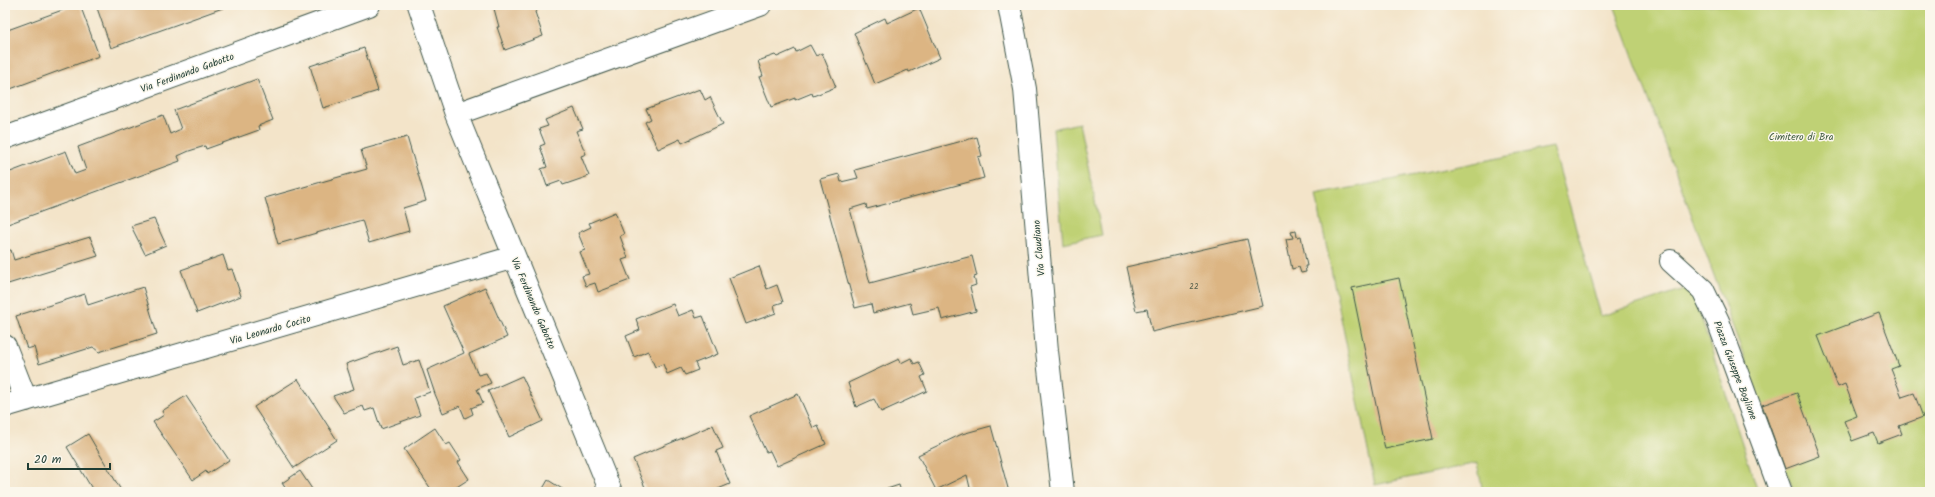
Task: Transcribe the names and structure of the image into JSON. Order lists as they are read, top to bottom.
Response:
{
  "streets": {
    "street": [
      "Via Ferdinando Gabotto",
      "Via Claudiano",
      "Via Leonardo Cocito",
      "Piazza Giuseppe Boglione"
    ]
  },
  "crossings": [
    ["Via Ferdinando Gabotto", "Via Leonardo Cocito"]
  ],
  "parks": ["Cimitero di Bra"],
  "house_numbers": ["22"],
  "scale_bar": "20 m"
}
